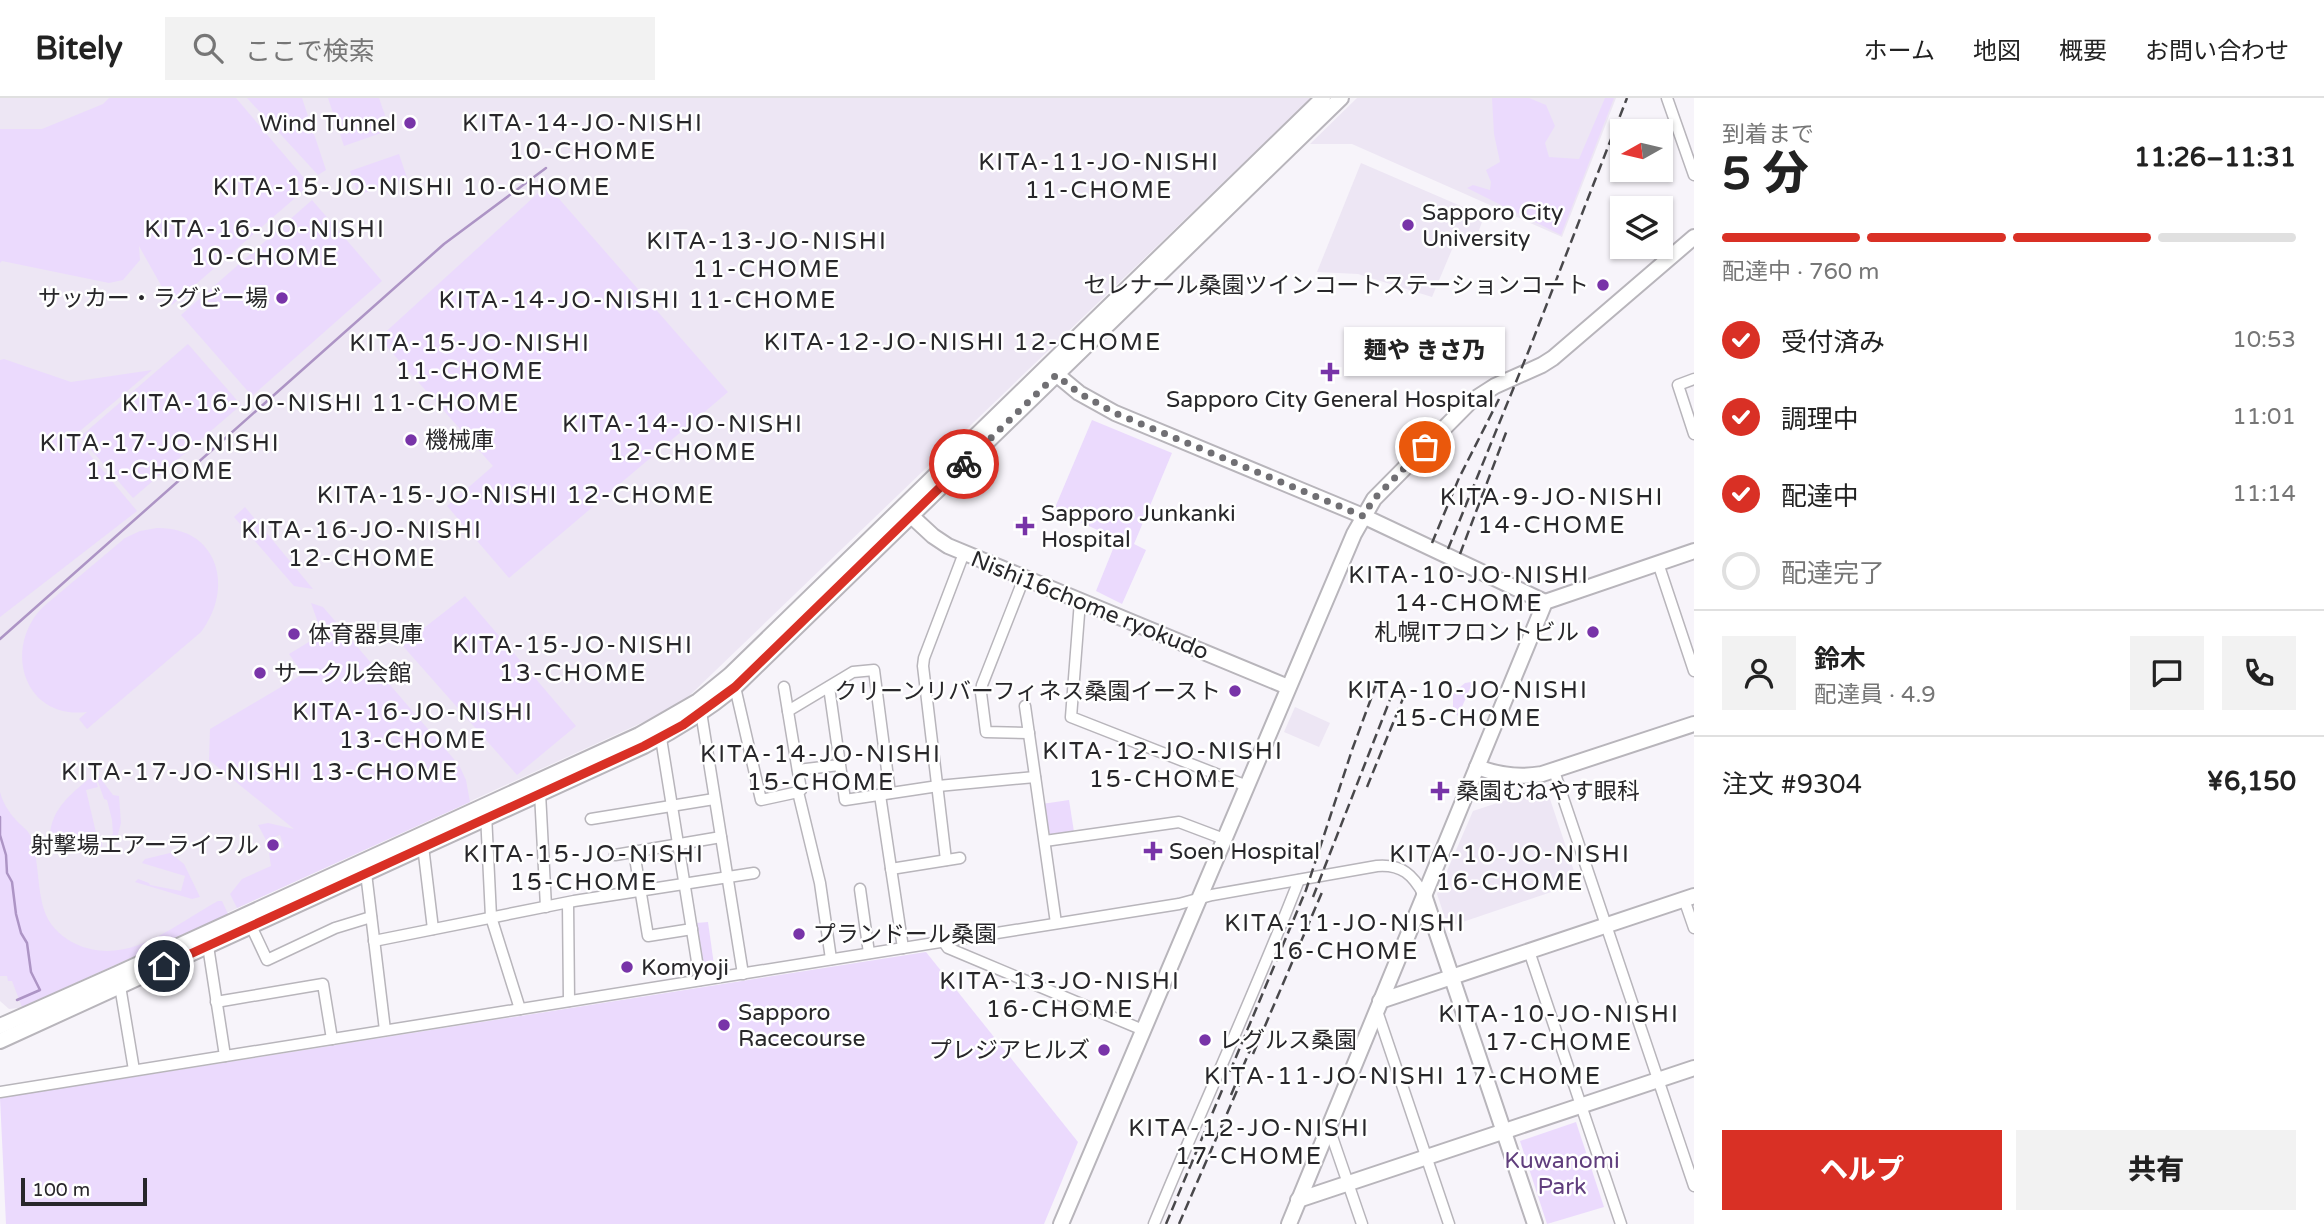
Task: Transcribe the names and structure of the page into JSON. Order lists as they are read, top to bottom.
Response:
{
  "streets": {
    "street": ["Nishi16chome ryokudo"]
  },
  "districts": [
    "KITA-14-JO-NISHI 10-CHOME",
    "KITA-11-JO-NISHI 11-CHOME",
    "KITA-15-JO-NISHI 10-CHOME",
    "KITA-16-JO-NISHI 10-CHOME",
    "KITA-13-JO-NISHI 11-CHOME",
    "KITA-14-JO-NISHI 11-CHOME",
    "KITA-12-JO-NISHI 12-CHOME",
    "KITA-15-JO-NISHI 11-CHOME",
    "KITA-16-JO-NISHI 11-CHOME",
    "KITA-14-JO-NISHI 12-CHOME",
    "KITA-17-JO-NISHI 11-CHOME",
    "KITA-15-JO-NISHI 12-CHOME",
    "KITA-9-JO-NISHI 14-CHOME",
    "KITA-16-JO-NISHI 12-CHOME",
    "KITA-10-JO-NISHI 14-CHOME",
    "KITA-15-JO-NISHI 13-CHOME",
    "KITA-10-JO-NISHI 15-CHOME",
    "KITA-16-JO-NISHI 13-CHOME",
    "KITA-12-JO-NISHI 15-CHOME",
    "KITA-14-JO-NISHI 15-CHOME",
    "KITA-17-JO-NISHI 13-CHOME",
    "KITA-15-JO-NISHI 15-CHOME",
    "KITA-10-JO-NISHI 16-CHOME",
    "KITA-11-JO-NISHI 16-CHOME",
    "KITA-13-JO-NISHI 16-CHOME",
    "KITA-10-JO-NISHI 17-CHOME",
    "KITA-11-JO-NISHI 17-CHOME",
    "KITA-12-JO-NISHI 17-CHOME"
  ],
  "parks": ["Kuwanomi Park"],
  "places": {
    "other": [
      "Wind Tunnel",
      "Sapporo City University",
      "セレナール桑園ツインコートステーションコート",
      "サッカー・ラグビー場",
      "機械庫",
      "麺や きさ乃",
      "札幌ITフロントビル",
      "体育器具庫",
      "サークル会館",
      "クリーンリバーフィネス桑園イースト",
      "射撃場エアーライフル",
      "プランドール桑園",
      "Komyoji",
      "Sapporo Racecourse",
      "レグルス桑園",
      "プレジアヒルズ"
    ],
    "health": [
      "Sapporo City General Hospital",
      "Sapporo Junkanki Hospital",
      "桑園むねやす眼科",
      "Soen Hospital"
    ]
  },
  "scale_bar": "100 m",
  "north": "left",
  "page": {
    "header": "Bitely",
    "search": "ここで検索",
    "nav": [
      "ホーム",
      "地図",
      "概要",
      "お問い合わせ"
    ],
    "heading": ["5 分", "到着まで", "11:26–11:31"],
    "panel": [
      "鈴木",
      "配達員 · 4.9",
      "注文 #9304",
      "¥6,150"
    ],
    "bar": "配達中 · 760 m",
    "list": [
      ["受付済み", "10:53"],
      ["調理中", "11:01"],
      ["配達中", "11:14"],
      "配達完了"
    ],
    "bubble": "麺や きさ乃",
    "buttons": ["ヘルプ", "共有"],
    "scale": "100 m"
  }
}
